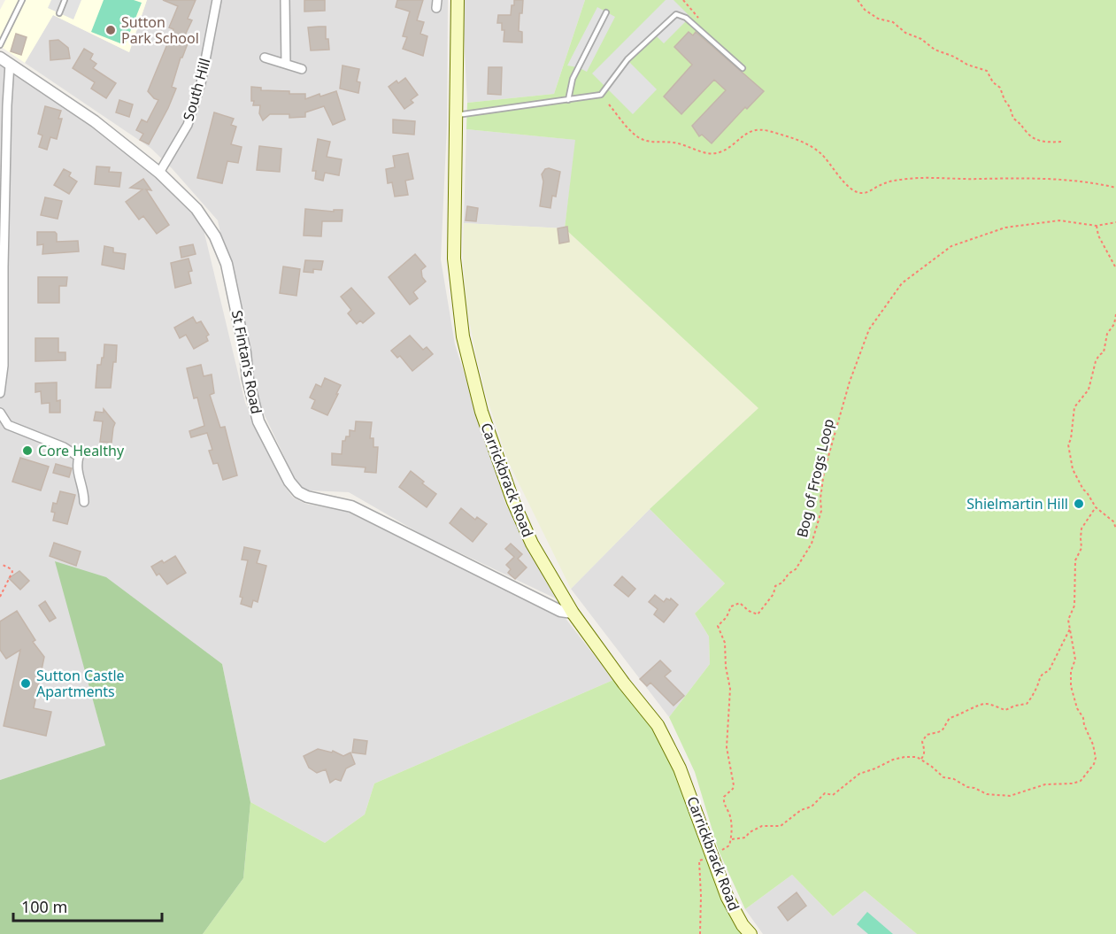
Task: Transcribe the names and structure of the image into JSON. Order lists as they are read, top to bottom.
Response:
{
  "streets": {
    "main road": ["Carrickbrack Road"],
    "street": ["South Hill", "St Fintan's Road"],
    "path": ["Bog of Frogs Loop"]
  },
  "crossings": [
    ["South Hill", "St Fintan's Road"],
    ["St Fintan's Road", "Carrickbrack Road"]
  ],
  "places": [
    "Sutton Park School",
    "Core Healthy",
    "Shielmartin Hill",
    "Sutton Castle Apartments"
  ],
  "scale_bar": "100 m"
}
